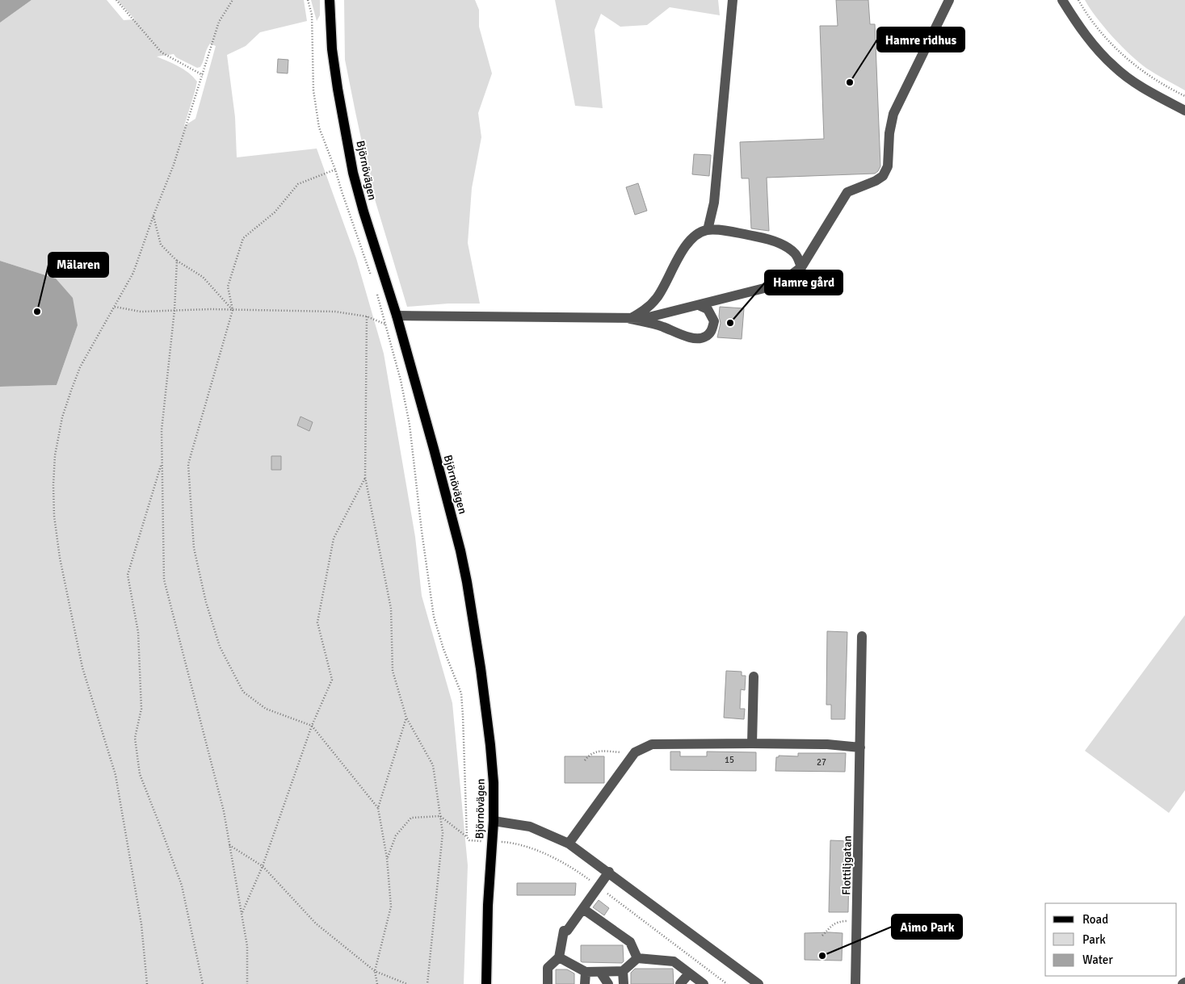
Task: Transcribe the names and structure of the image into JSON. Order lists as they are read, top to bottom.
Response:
{
  "streets": {
    "main road": ["Björnövägen"],
    "street": ["Flottiljgatan"]
  },
  "places": [
    "Hamre ridhus",
    "Mälaren",
    "Hamre gård",
    "Aimo Park"
  ],
  "house_numbers": ["15", "27"],
  "legend": ["Road", "Park", "Water"]
}
